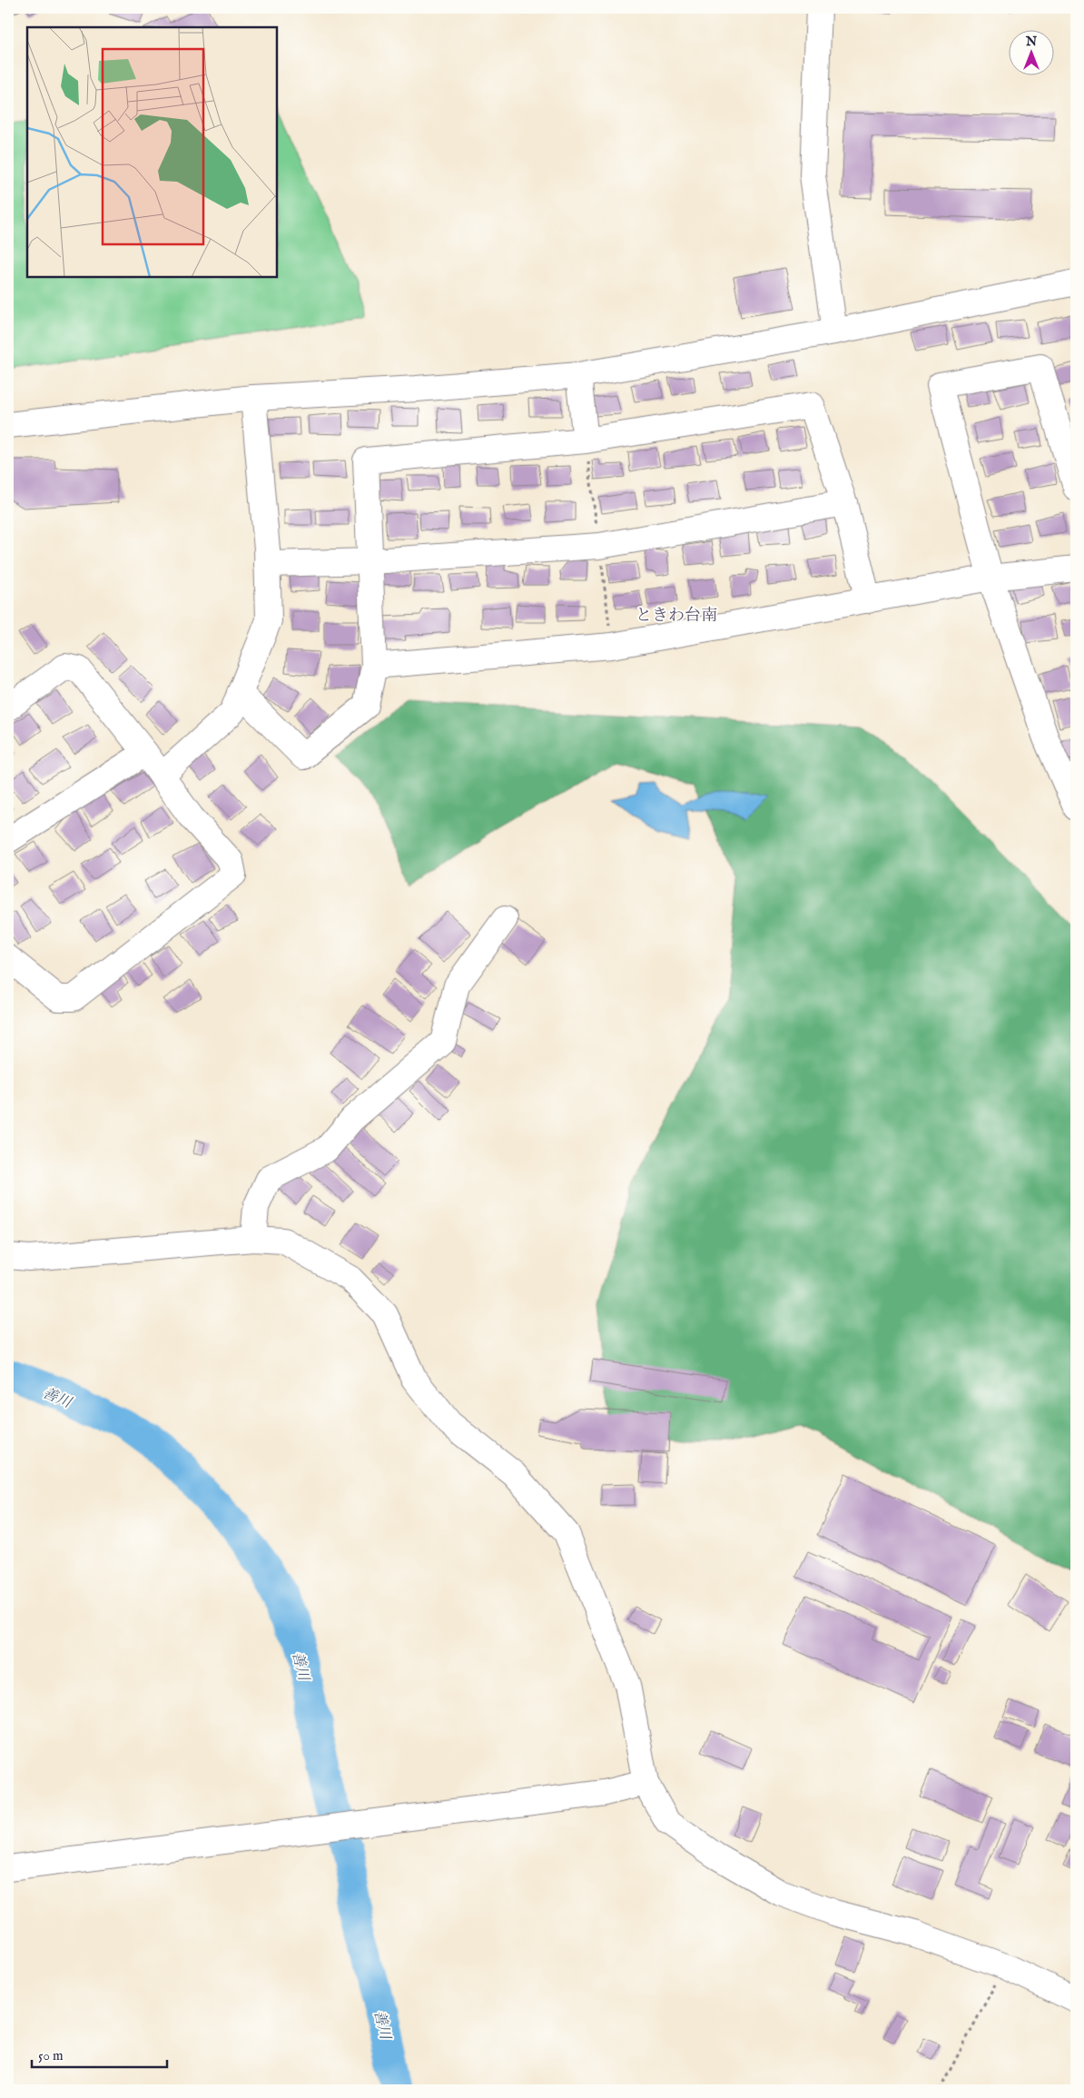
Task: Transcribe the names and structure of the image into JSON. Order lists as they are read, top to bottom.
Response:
{
  "districts": ["ときわ台南"],
  "water": ["善川"],
  "scale_bar": "50 m",
  "north": "top"
}
